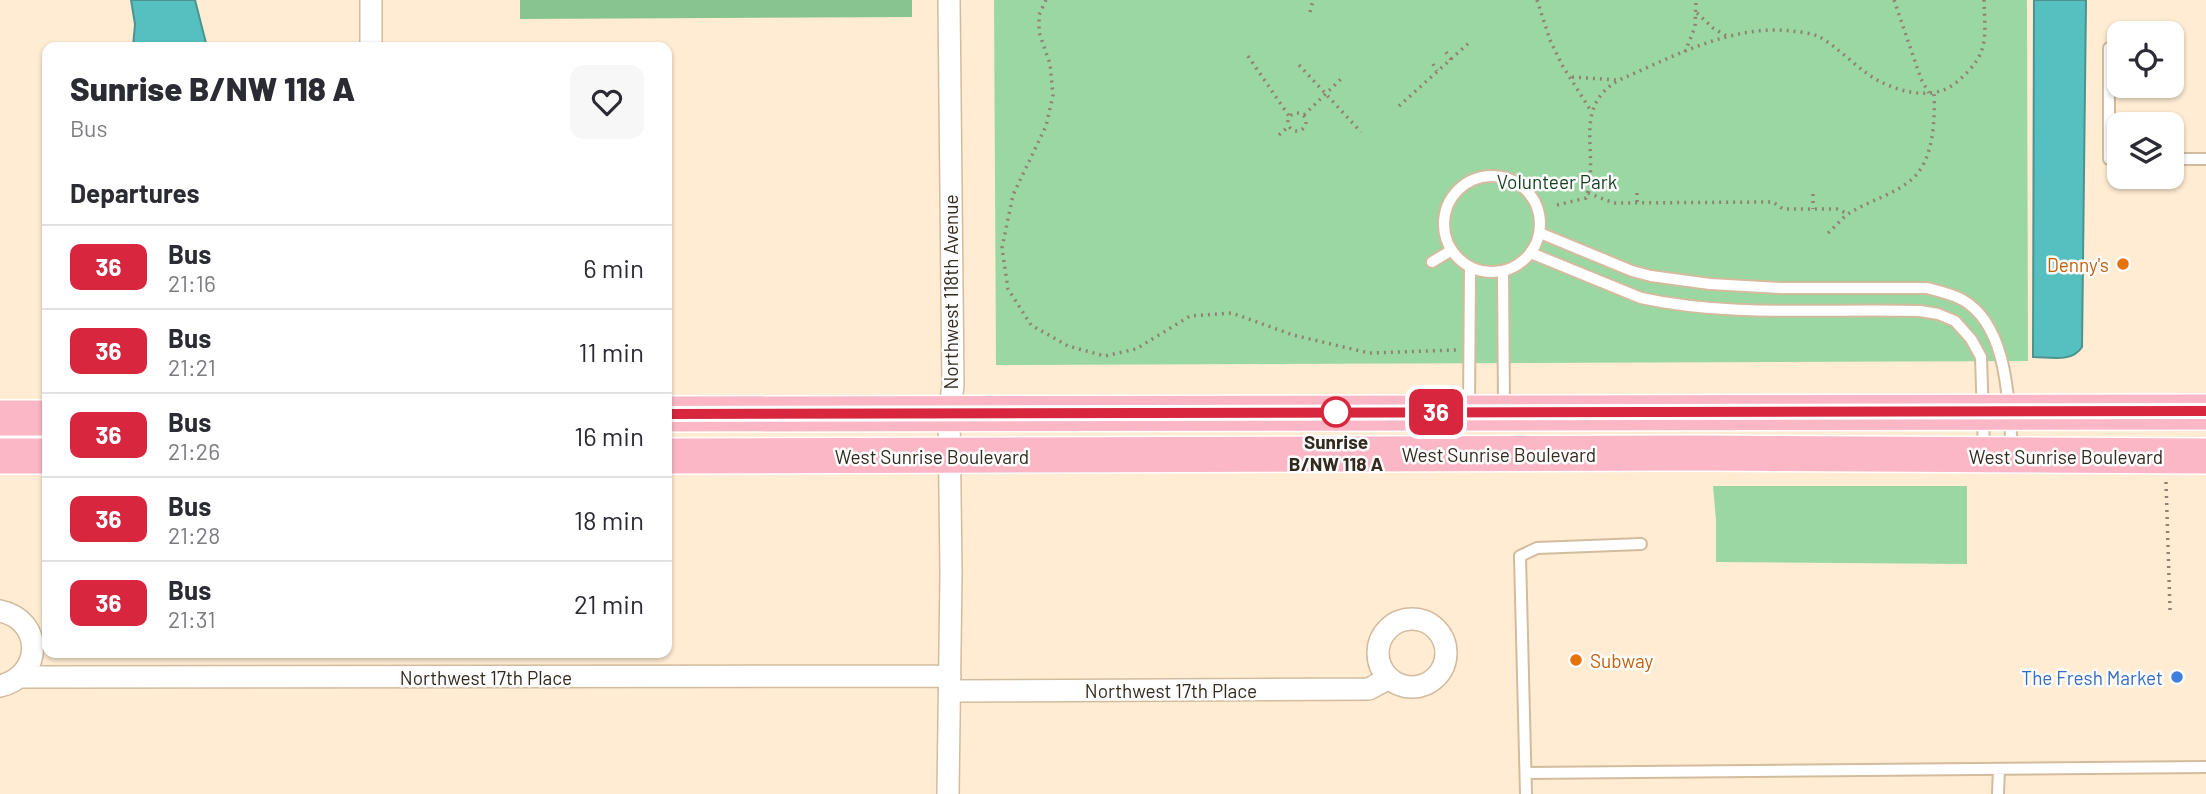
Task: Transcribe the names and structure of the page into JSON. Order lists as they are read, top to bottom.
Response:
{
  "streets": {
    "highway": ["West Sunrise Boulevard"],
    "street": ["Northwest 118th Avenue", "Northwest 17th Place"]
  },
  "crossings": [
    ["Northwest 118th Avenue", "West Sunrise Boulevard"],
    ["Northwest 118th Avenue", "Northwest 17th Place"]
  ],
  "parks": ["Volunteer Park"],
  "places": [
    "Denny's",
    "Sunrise B/NW 118 A",
    "Subway",
    "The Fresh Market"
  ],
  "lines": ["bus line 36"],
  "page": {
    "on_map": "36",
    "heading": [
      ["Sunrise B/NW 118 A", "Bus"],
      "Departures"
    ],
    "list": [
      {
        "mark": "36",
        "name": "Bus",
        "note": "21:16",
        "value": "6 min"
      },
      {
        "mark": "36",
        "name": "Bus",
        "note": "21:21",
        "value": "11 min"
      },
      {
        "mark": "36",
        "name": "Bus",
        "note": "21:26",
        "value": "16 min"
      },
      {
        "mark": "36",
        "name": "Bus",
        "note": "21:28",
        "value": "18 min"
      },
      {
        "mark": "36",
        "name": "Bus",
        "note": "21:31",
        "value": "21 min"
      }
    ]
  }
}
